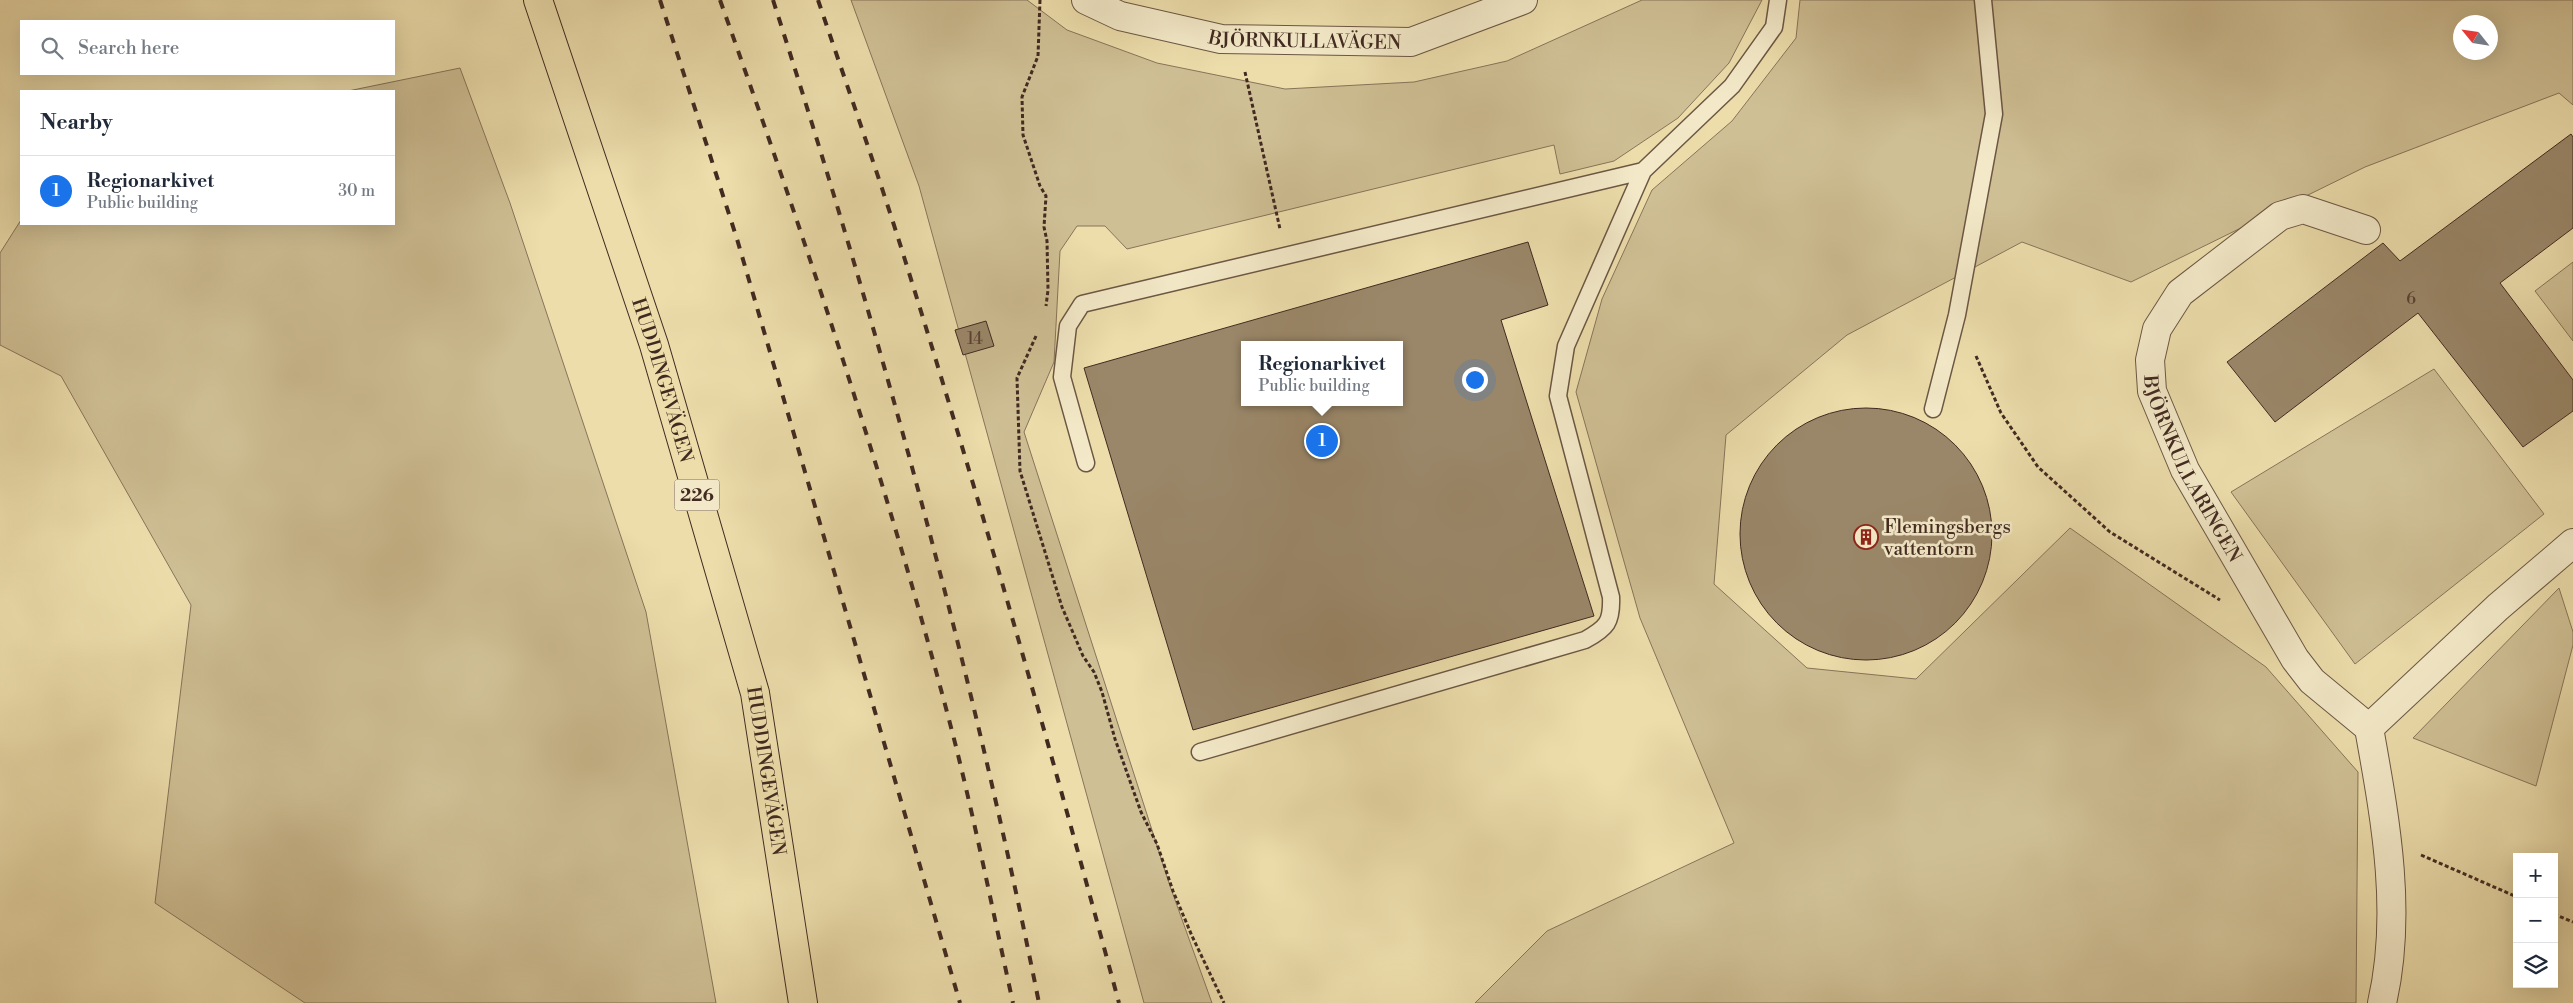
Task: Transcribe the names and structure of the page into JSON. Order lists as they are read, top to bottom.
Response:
{
  "streets": {
    "main road": ["HUDDINGEVÄGEN", "226"],
    "street": ["BJÖRNKULLAVÄGEN", "BJÖRNKULLARINGEN"]
  },
  "places": {
    "building": ["Flemingsbergs vattentorn"]
  },
  "house_numbers": ["6", "14"],
  "north": "top left",
  "page": {
    "search": "Search here",
    "heading": "Nearby",
    "list": [
      {
        "mark": "1",
        "name": "Regionarkivet",
        "note": "Public building",
        "value": "30 m"
      }
    ],
    "popup": ["Regionarkivet", "Public building"],
    "pins": "1",
    "map_buttons": ["+", "−"]
  }
}
